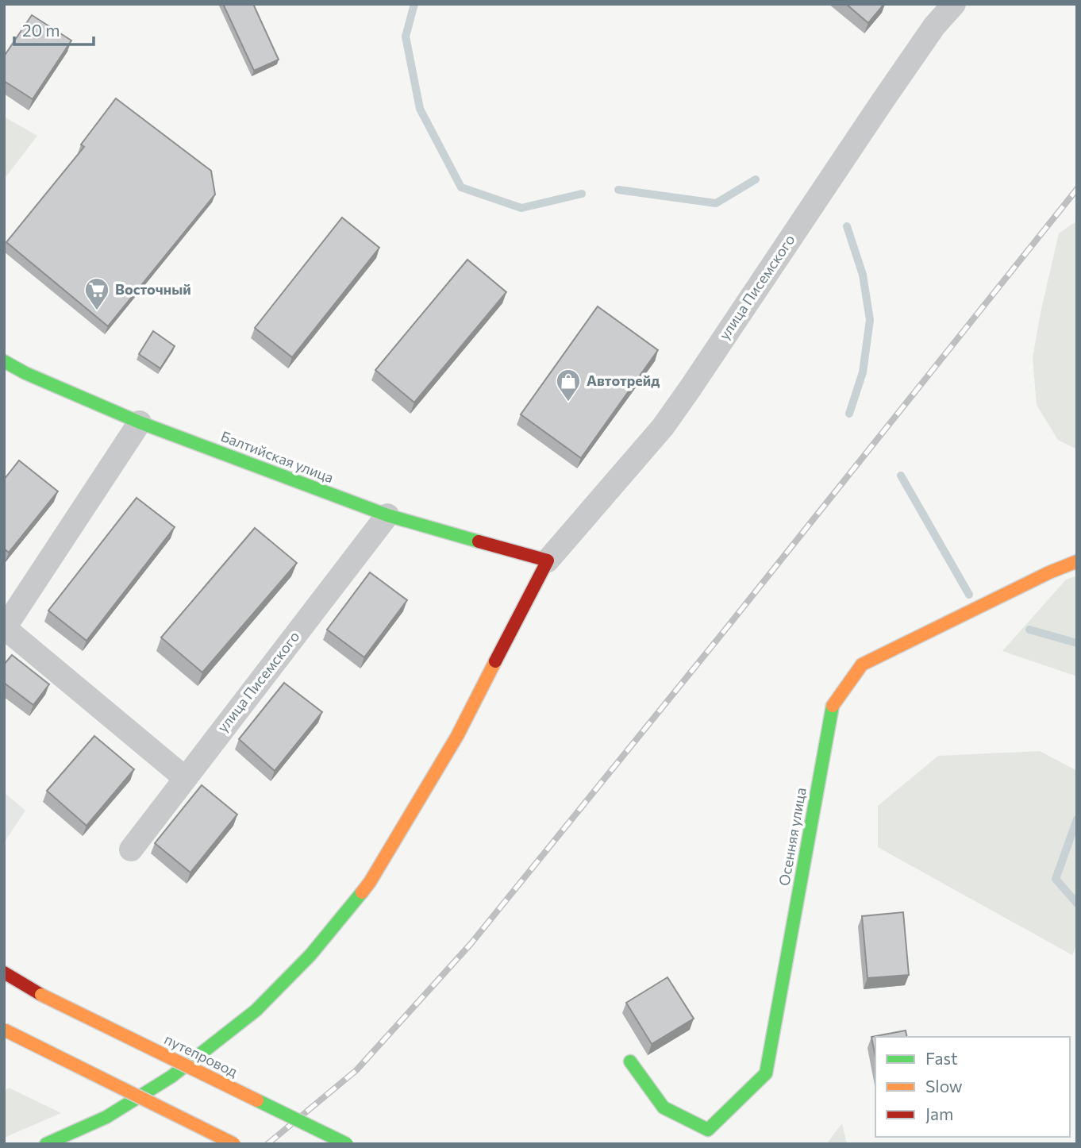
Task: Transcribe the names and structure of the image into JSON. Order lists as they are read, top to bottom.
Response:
{
  "streets": {
    "street": [
      "улица Писемского",
      "Балтийская улица",
      "Осенняя улица",
      "путепровод"
    ]
  },
  "crossings": [
    ["улица Писемского", "Балтийская улица"]
  ],
  "places": {
    "supermarket": ["Восточный"],
    "shop": ["Автотрейд"]
  },
  "legend": ["Fast", "Slow", "Jam"],
  "scale_bar": "20 m"
}
